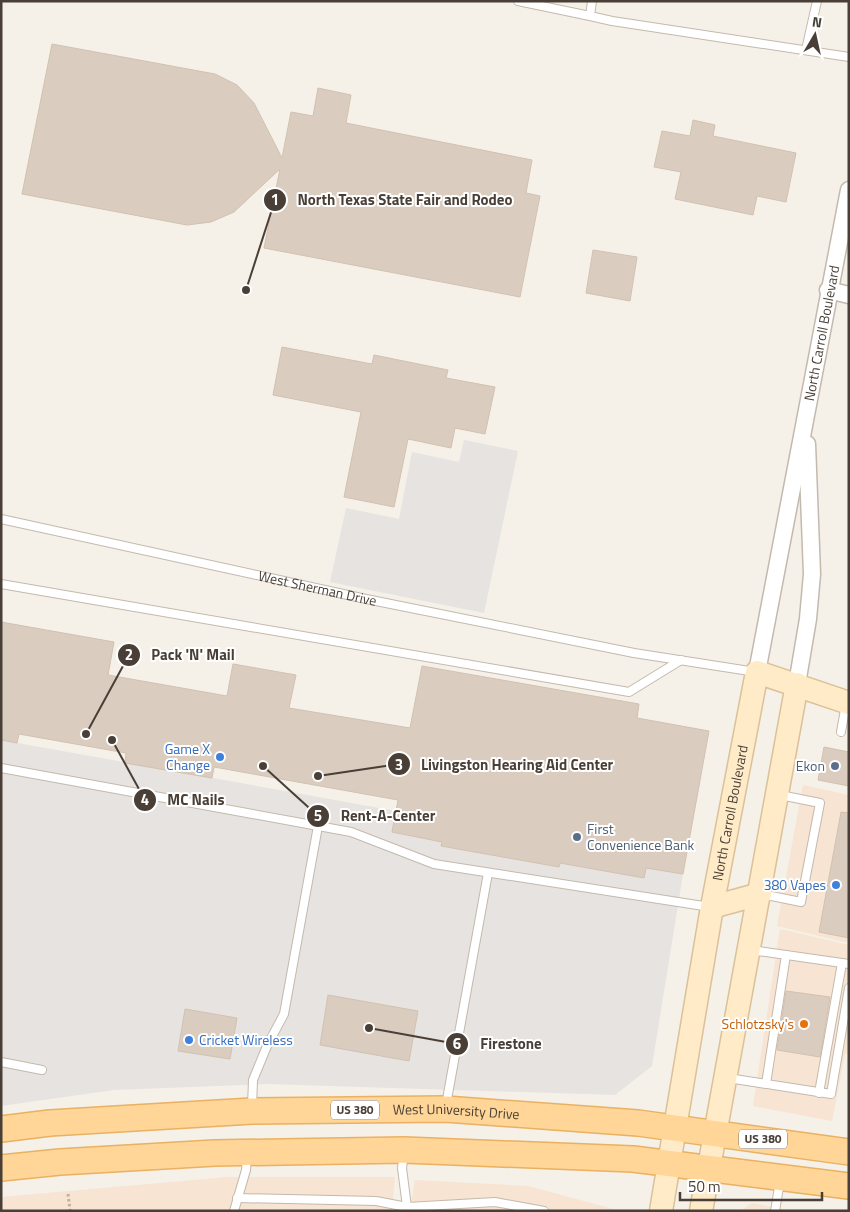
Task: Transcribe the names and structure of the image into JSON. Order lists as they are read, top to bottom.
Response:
{
  "streets": {
    "main road": ["US 380", "West University Drive"],
    "street": ["North Carroll Boulevard"],
    "lane": ["West Sherman Drive"]
  },
  "crossings": [
    ["North Carroll Boulevard", "West Sherman Drive"],
    ["North Carroll Boulevard", "West University Drive"]
  ],
  "places": [
    "North Texas State Fair and Rodeo",
    "Pack 'N' Mail",
    "MC Nails",
    "Game X Change",
    "Rent-A-Center",
    "Ekon",
    "Livingston Hearing Aid Center",
    "First Convenience Bank",
    "380 Vapes",
    "Schlotzsky's",
    "Firestone",
    "Cricket Wireless"
  ],
  "scale_bar": "50 m",
  "north": "top"
}
